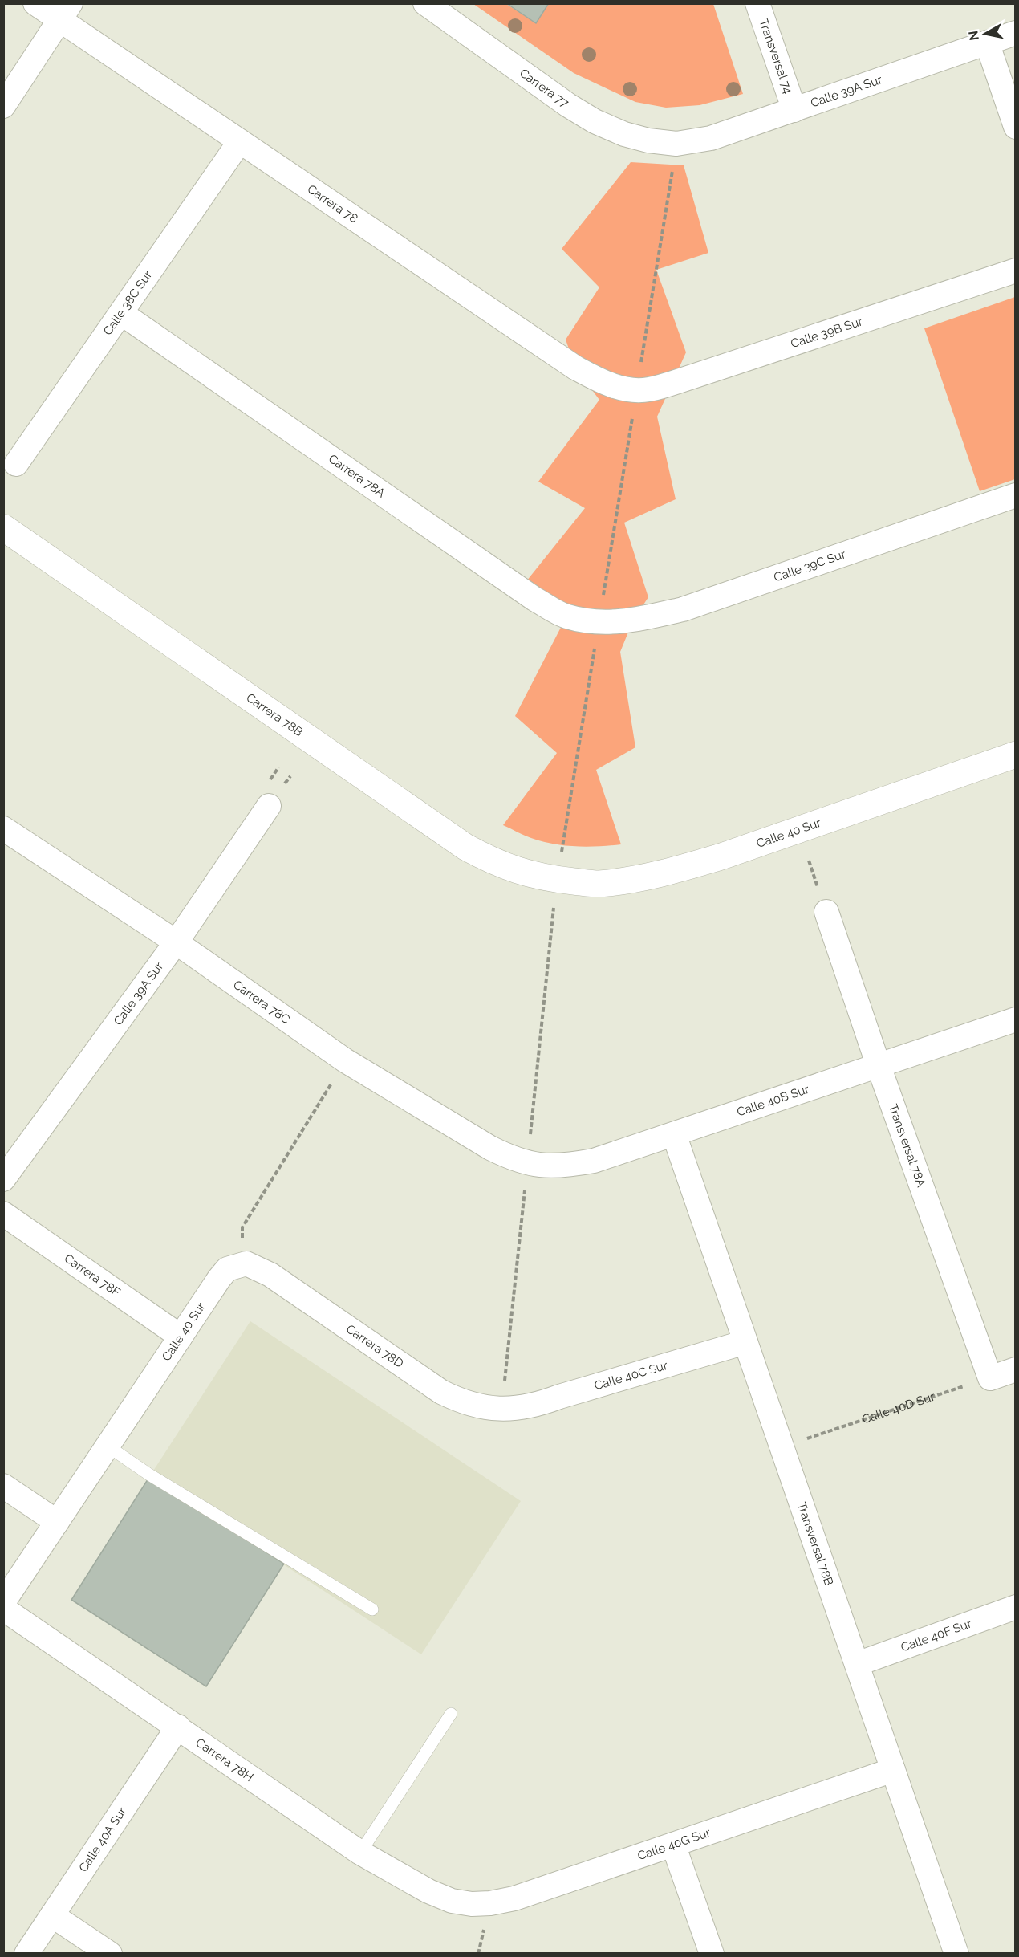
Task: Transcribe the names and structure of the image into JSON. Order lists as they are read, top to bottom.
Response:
{
  "streets": {
    "street": [
      "Transversal 74",
      "Carrera 77",
      "Calle 39A Sur",
      "Carrera 78",
      "Calle 38C Sur",
      "Calle 39B Sur",
      "Carrera 78A",
      "Calle 39C Sur",
      "Carrera 78B",
      "Calle 40 Sur",
      "Carrera 78C",
      "Calle 40B Sur",
      "Transversal 78A",
      "Carrera 78F",
      "Carrera 78D",
      "Calle 40C Sur",
      "Transversal 78B",
      "Calle 40F Sur",
      "Carrera 78H",
      "Calle 40A Sur",
      "Calle 40G Sur"
    ],
    "path": ["Calle 40D Sur"]
  },
  "crossings": [
    ["Transversal 74", "Calle 39A Sur"],
    ["Carrera 77", "Calle 39A Sur"],
    ["Calle 39A Sur", "Carrera 78C"],
    ["Carrera 78", "Calle 38C Sur"],
    ["Carrera 78", "Calle 39B Sur"],
    ["Calle 38C Sur", "Carrera 78A"],
    ["Carrera 78A", "Calle 39C Sur"],
    ["Carrera 78B", "Calle 40 Sur"],
    ["Calle 40 Sur", "Carrera 78F"],
    ["Calle 40 Sur", "Carrera 78D"],
    ["Carrera 78C", "Calle 40B Sur"],
    ["Calle 40B Sur", "Transversal 78A"],
    ["Calle 40B Sur", "Transversal 78B"],
    ["Transversal 78A", "Calle 40D Sur"],
    ["Carrera 78D", "Calle 40C Sur"],
    ["Calle 40C Sur", "Transversal 78B"],
    ["Calle 40D Sur", "Transversal 78B"],
    ["Transversal 78B", "Calle 40F Sur"],
    ["Transversal 78B", "Calle 40G Sur"],
    ["Carrera 78H", "Calle 40A Sur"],
    ["Carrera 78H", "Calle 40G Sur"]
  ],
  "north": "left"
}
